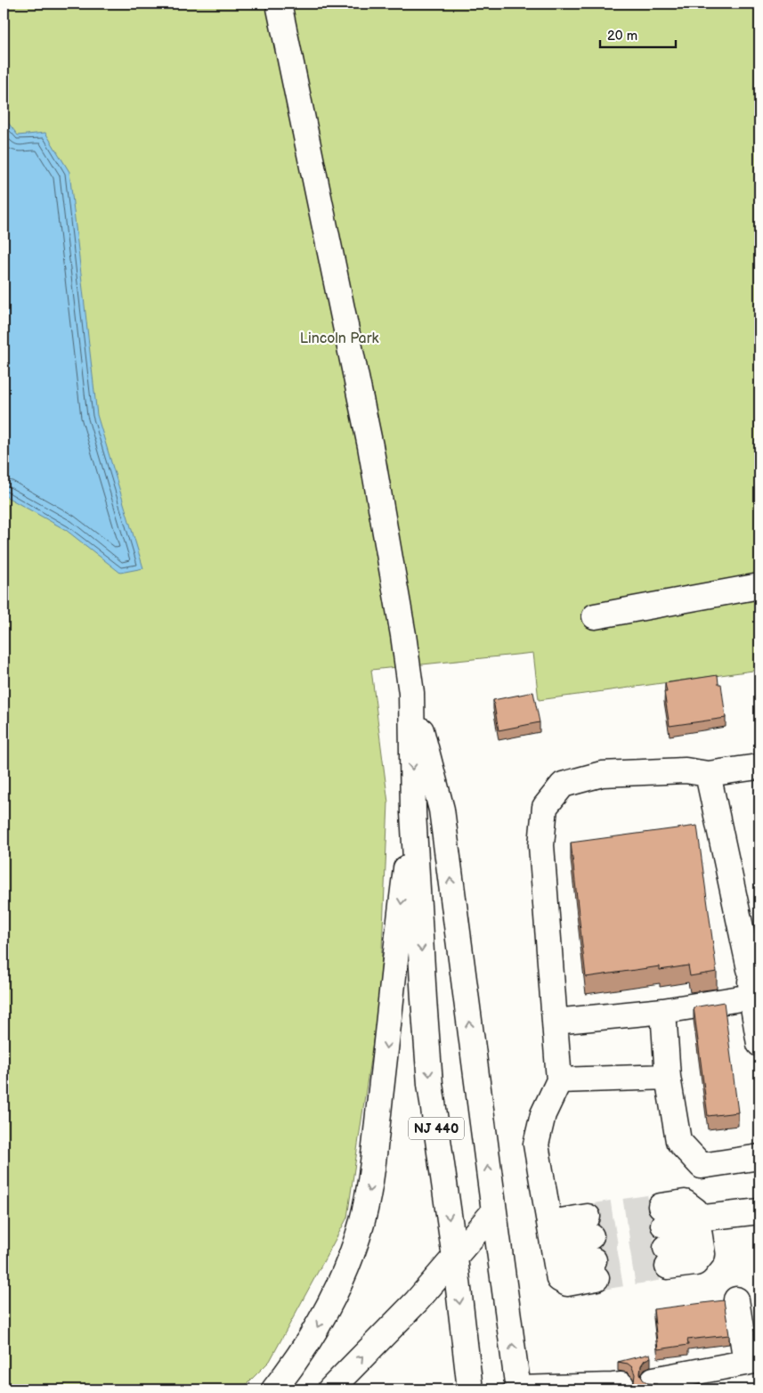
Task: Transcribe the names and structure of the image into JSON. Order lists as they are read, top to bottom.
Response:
{
  "streets": {
    "main road": ["NJ 440"]
  },
  "parks": ["Lincoln Park"],
  "scale_bar": "20 m"
}
